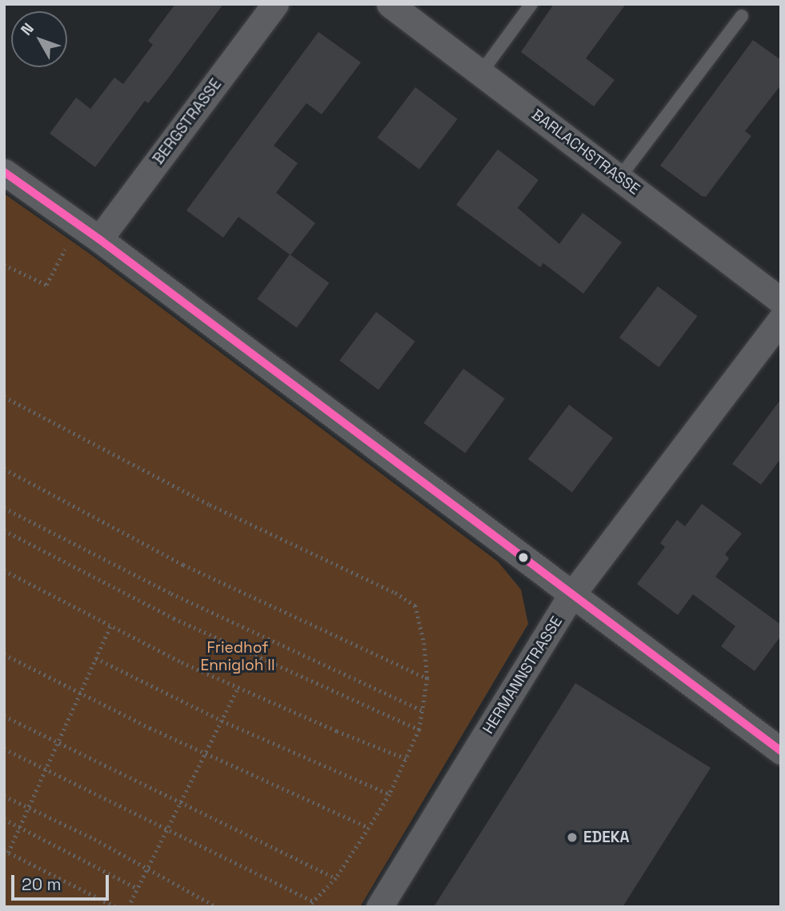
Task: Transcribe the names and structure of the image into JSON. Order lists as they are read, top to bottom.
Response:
{
  "streets": {
    "street": ["BERGSTRASSE", "BARLACHSTRASSE", "HERMANNSTRASSE"]
  },
  "parks": ["Friedhof Ennigloh II"],
  "places": ["EDEKA"],
  "scale_bar": "20 m",
  "north": "top left"
}
